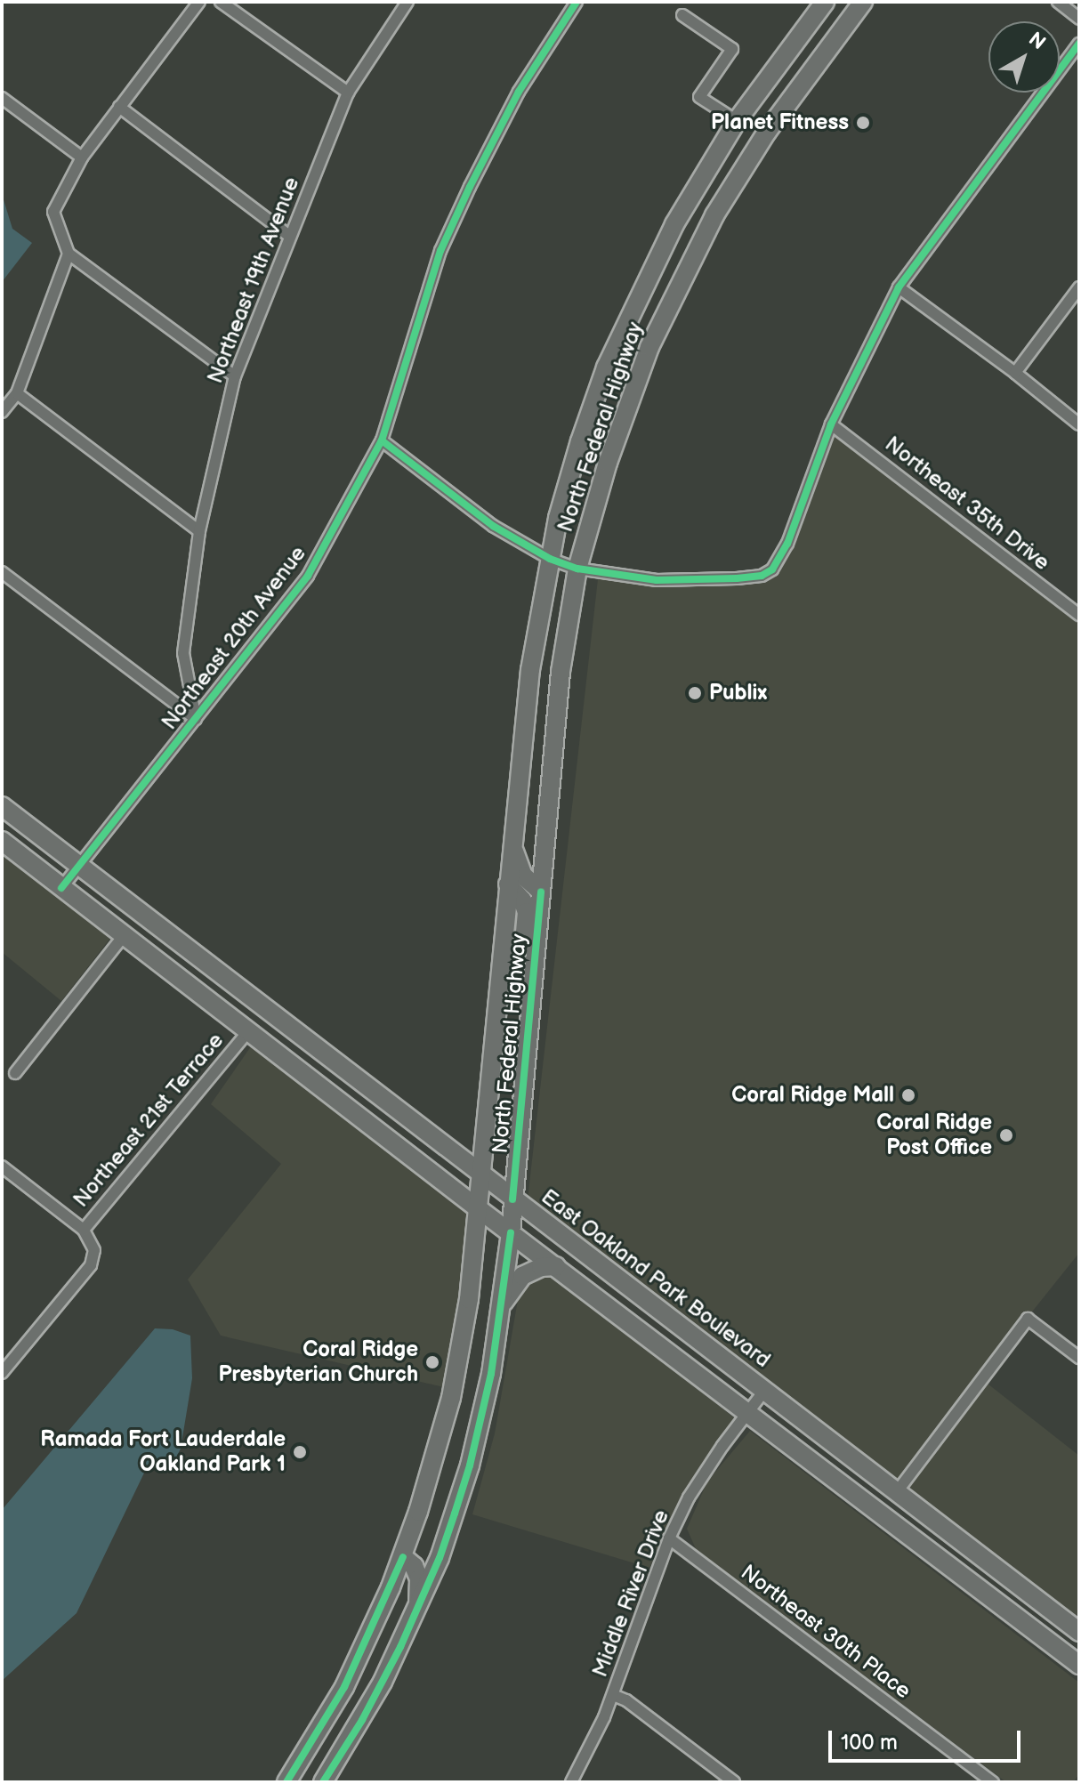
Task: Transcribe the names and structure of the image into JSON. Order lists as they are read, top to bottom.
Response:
{
  "streets": {
    "main road": ["North Federal Highway", "East Oakland Park Boulevard"],
    "street": [
      "Northeast 19th Avenue",
      "Northeast 35th Drive",
      "Northeast 20th Avenue",
      "Northeast 21st Terrace",
      "Middle River Drive",
      "Northeast 30th Place"
    ]
  },
  "crossings": [
    ["Northeast 19th Avenue", "Northeast 20th Avenue"],
    ["North Federal Highway", "East Oakland Park Boulevard"],
    ["Northeast 20th Avenue", "East Oakland Park Boulevard"],
    ["East Oakland Park Boulevard", "Middle River Drive"],
    ["Middle River Drive", "Northeast 30th Place"]
  ],
  "places": [
    "Planet Fitness",
    "Publix",
    "Coral Ridge Mall",
    "Coral Ridge Post Office",
    "Coral Ridge Presbyterian Church",
    "Ramada Fort Lauderdale Oakland Park 1"
  ],
  "scale_bar": "100 m",
  "north": "top right"
}
